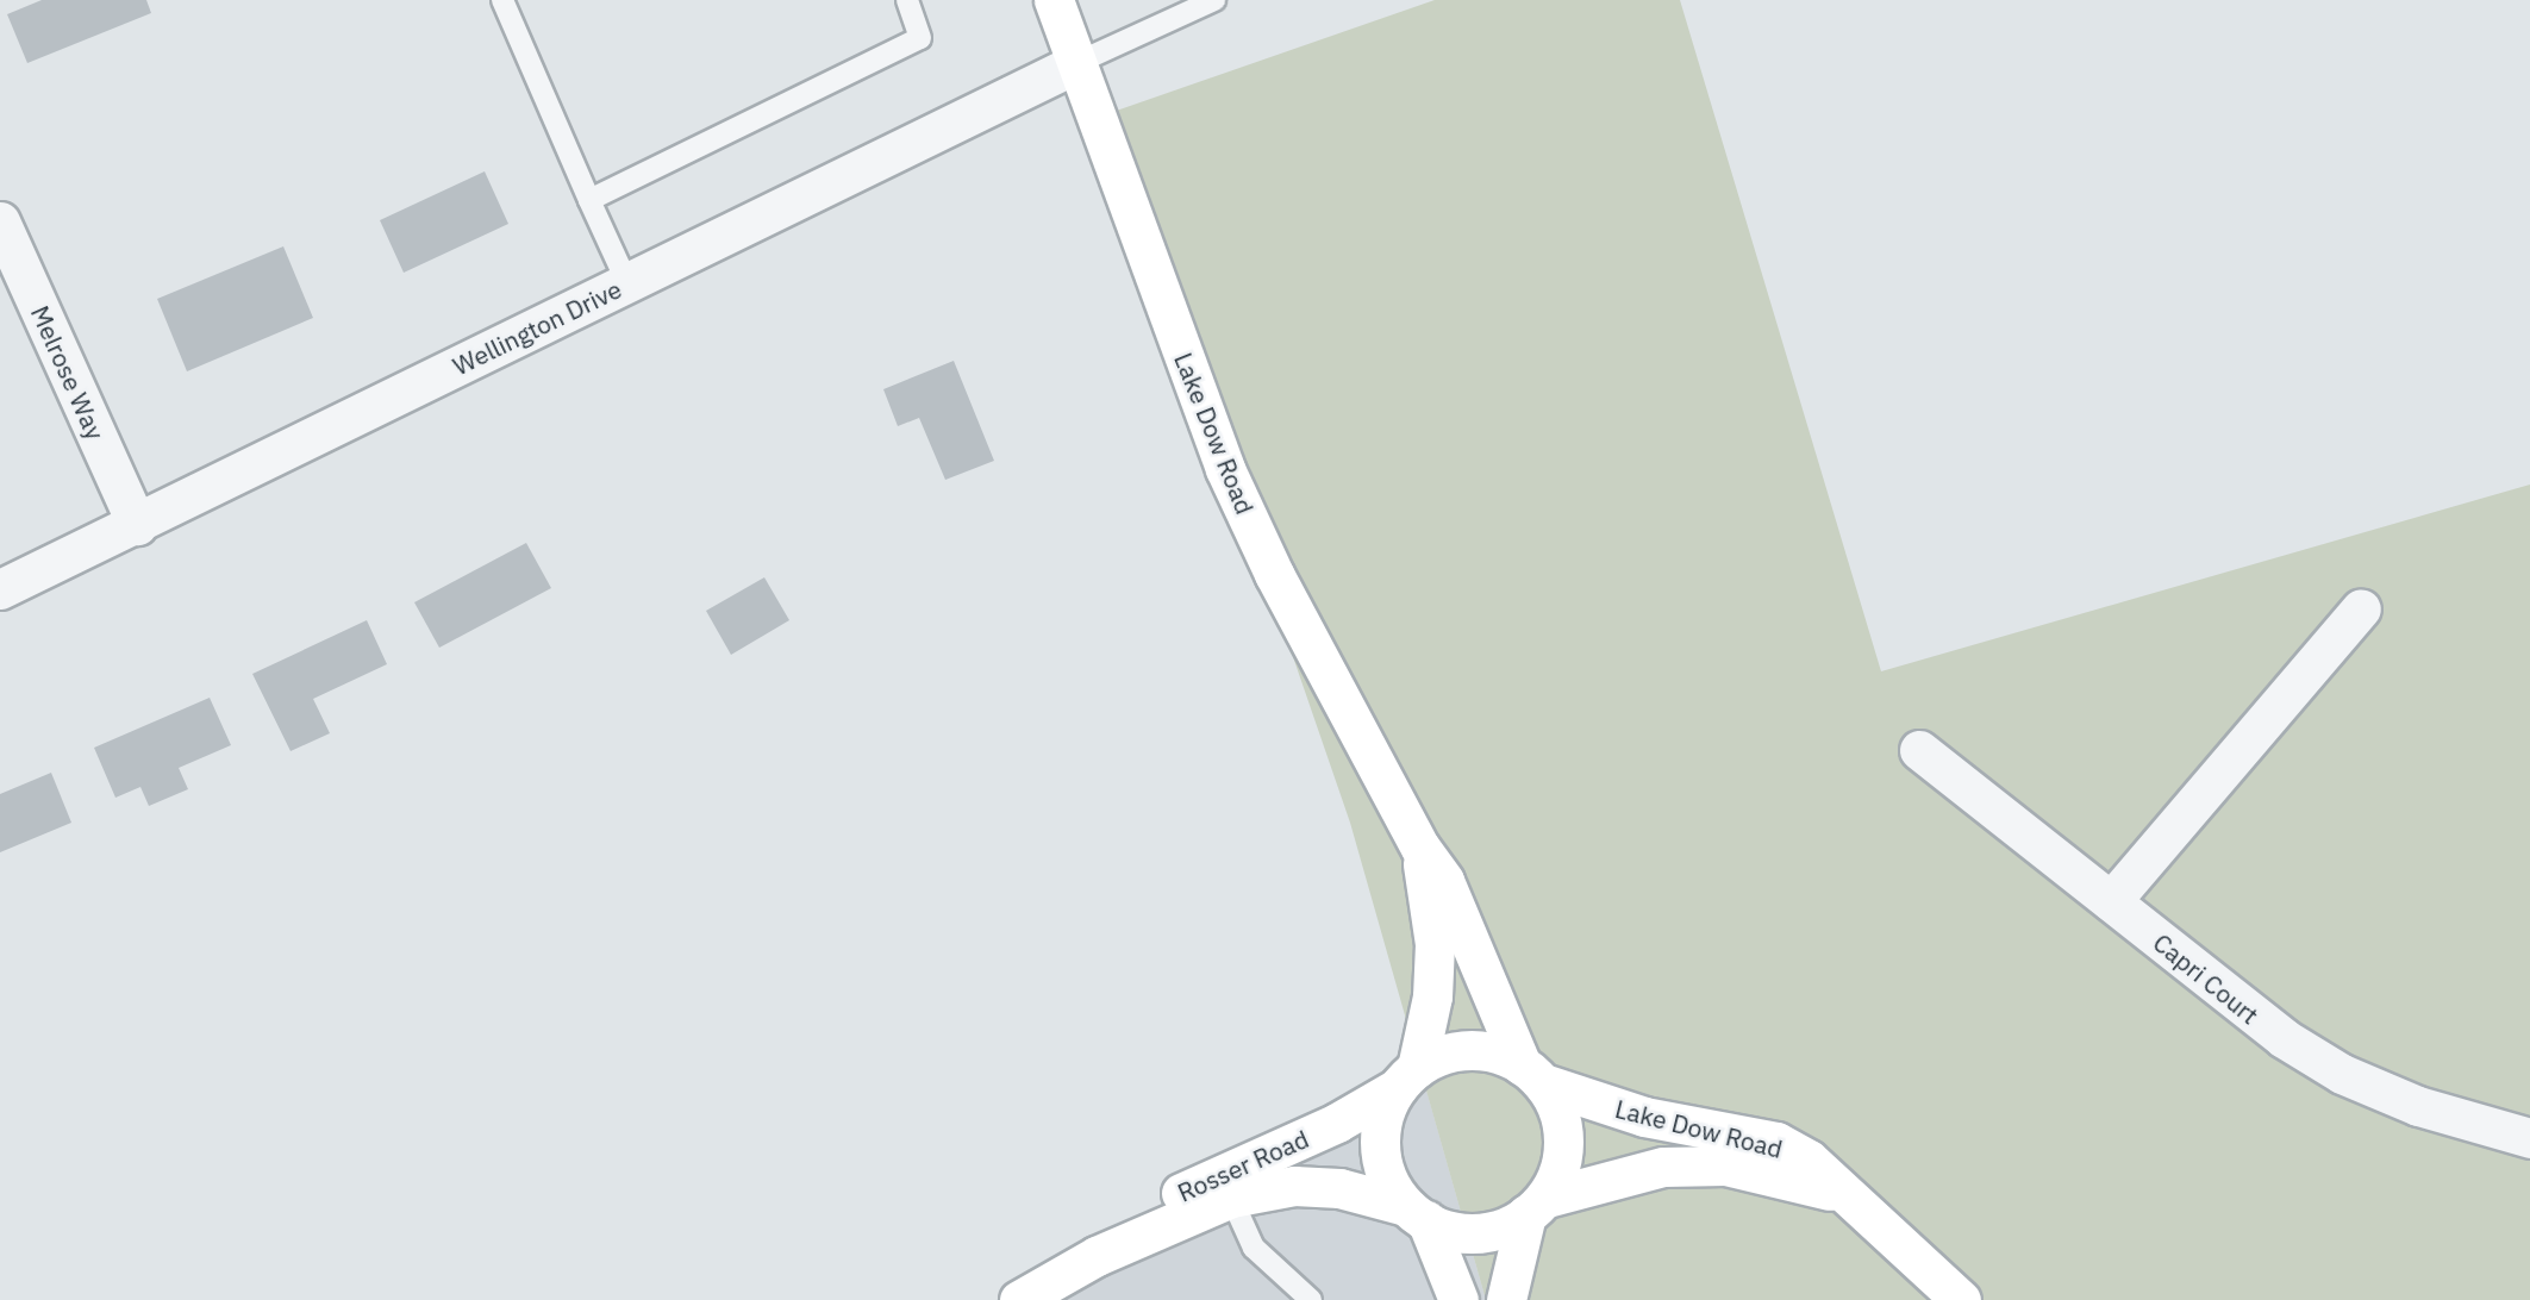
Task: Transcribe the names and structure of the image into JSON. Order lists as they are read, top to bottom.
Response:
{
  "streets": {
    "street": [
      "Wellington Drive",
      "Melrose Way",
      "Lake Dow Road",
      "Capri Court",
      "Rosser Road"
    ]
  },
  "crossings": [
    ["Wellington Drive", "Melrose Way"],
    ["Wellington Drive", "Lake Dow Road"],
    ["Lake Dow Road", "Rosser Road"]
  ]
}
